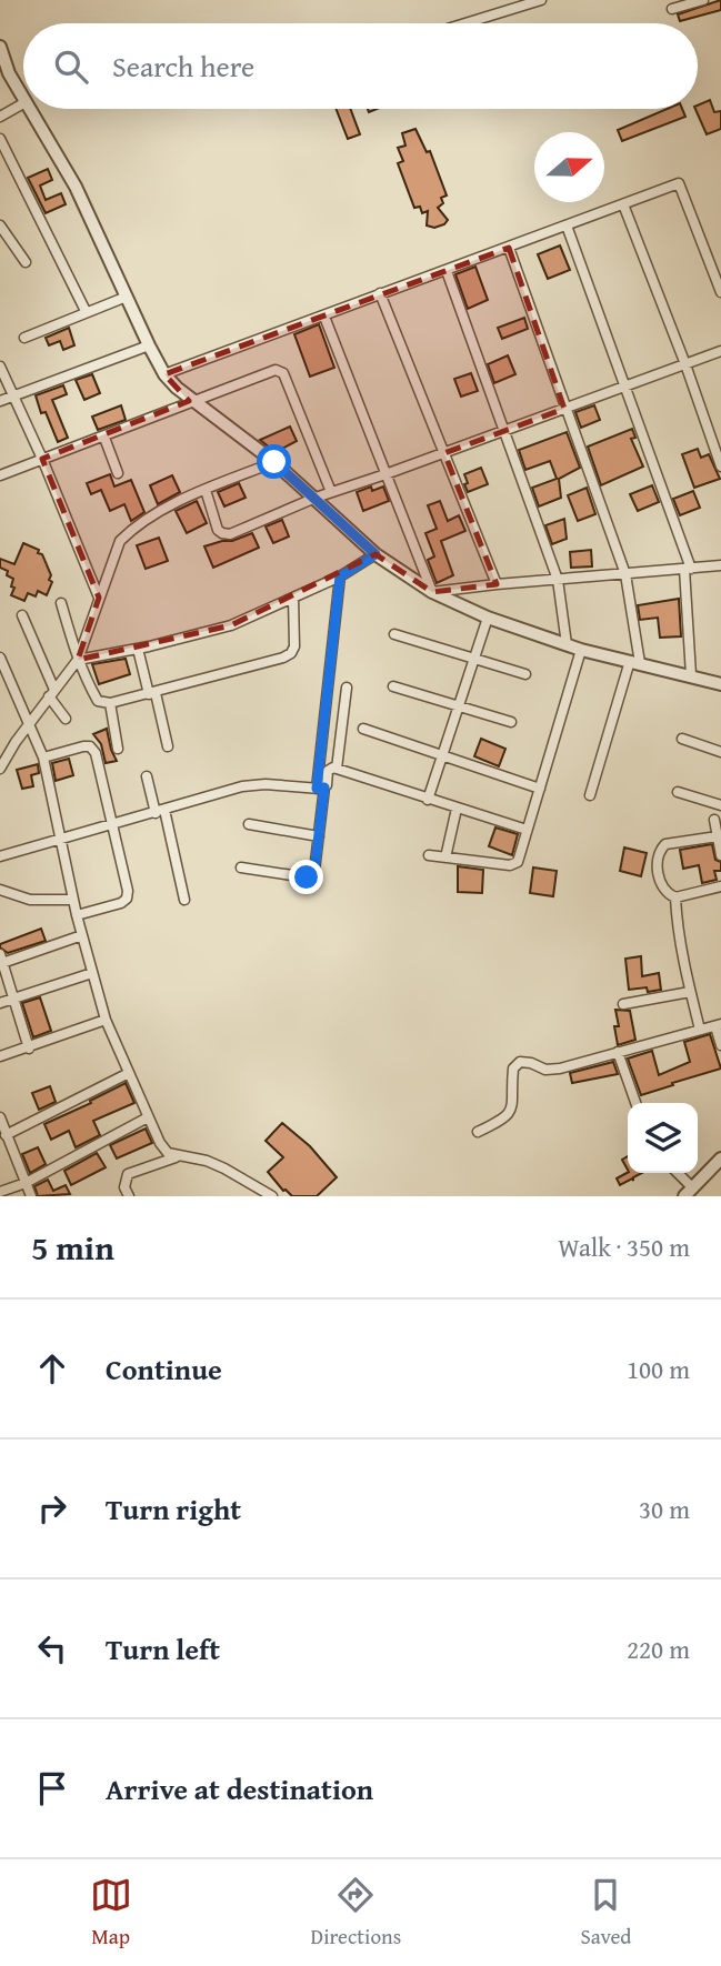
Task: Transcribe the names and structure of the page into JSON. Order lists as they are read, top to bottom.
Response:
{
  "north": "right",
  "page": {
    "search": "Search here",
    "heading": ["5 min", "Walk · 350 m"],
    "list": [
      ["Continue", "100 m"],
      ["Turn right", "30 m"],
      ["Turn left", "220 m"],
      "Arrive at destination"
    ],
    "nav": ["Map", "Directions", "Saved"]
  }
}
